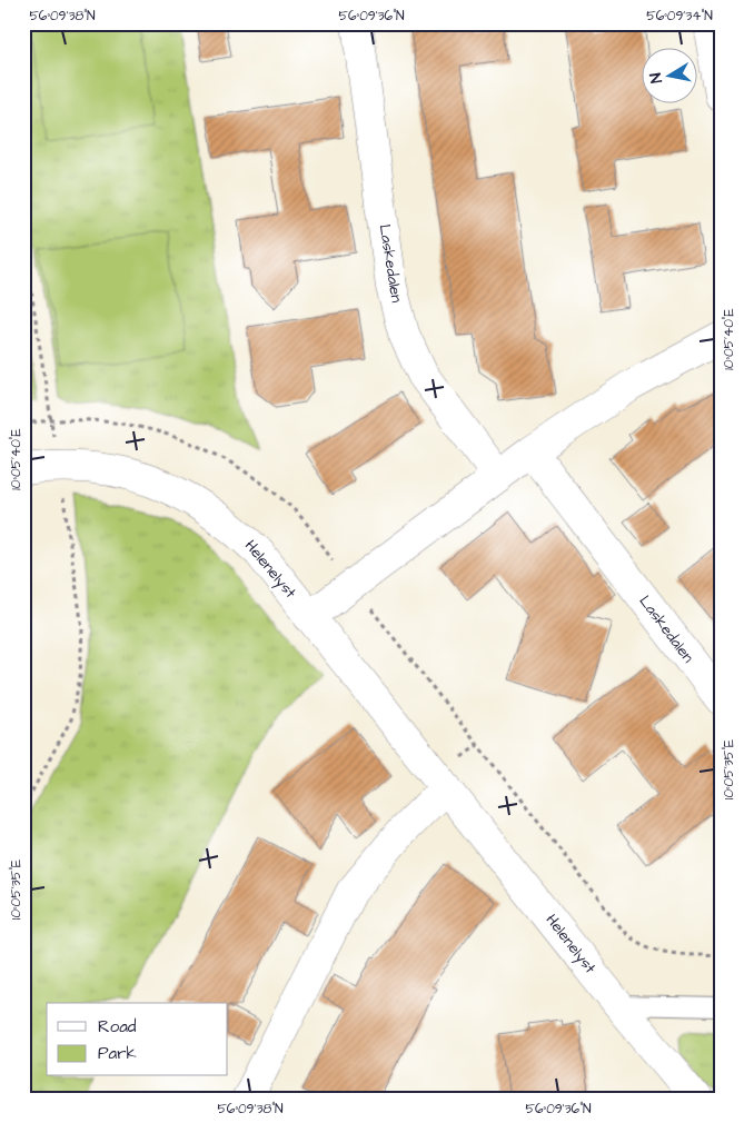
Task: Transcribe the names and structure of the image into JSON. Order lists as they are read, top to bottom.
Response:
{
  "streets": {
    "street": ["Laskedalen", "Helenelyst"]
  },
  "legend": ["Road", "Park"],
  "north": "left",
  "coordinates": [
    "56°09'38\"N",
    "56°09'36\"N",
    "56°09'34\"N",
    "10°05'40\"E",
    "10°05'35\"E"
  ]
}
